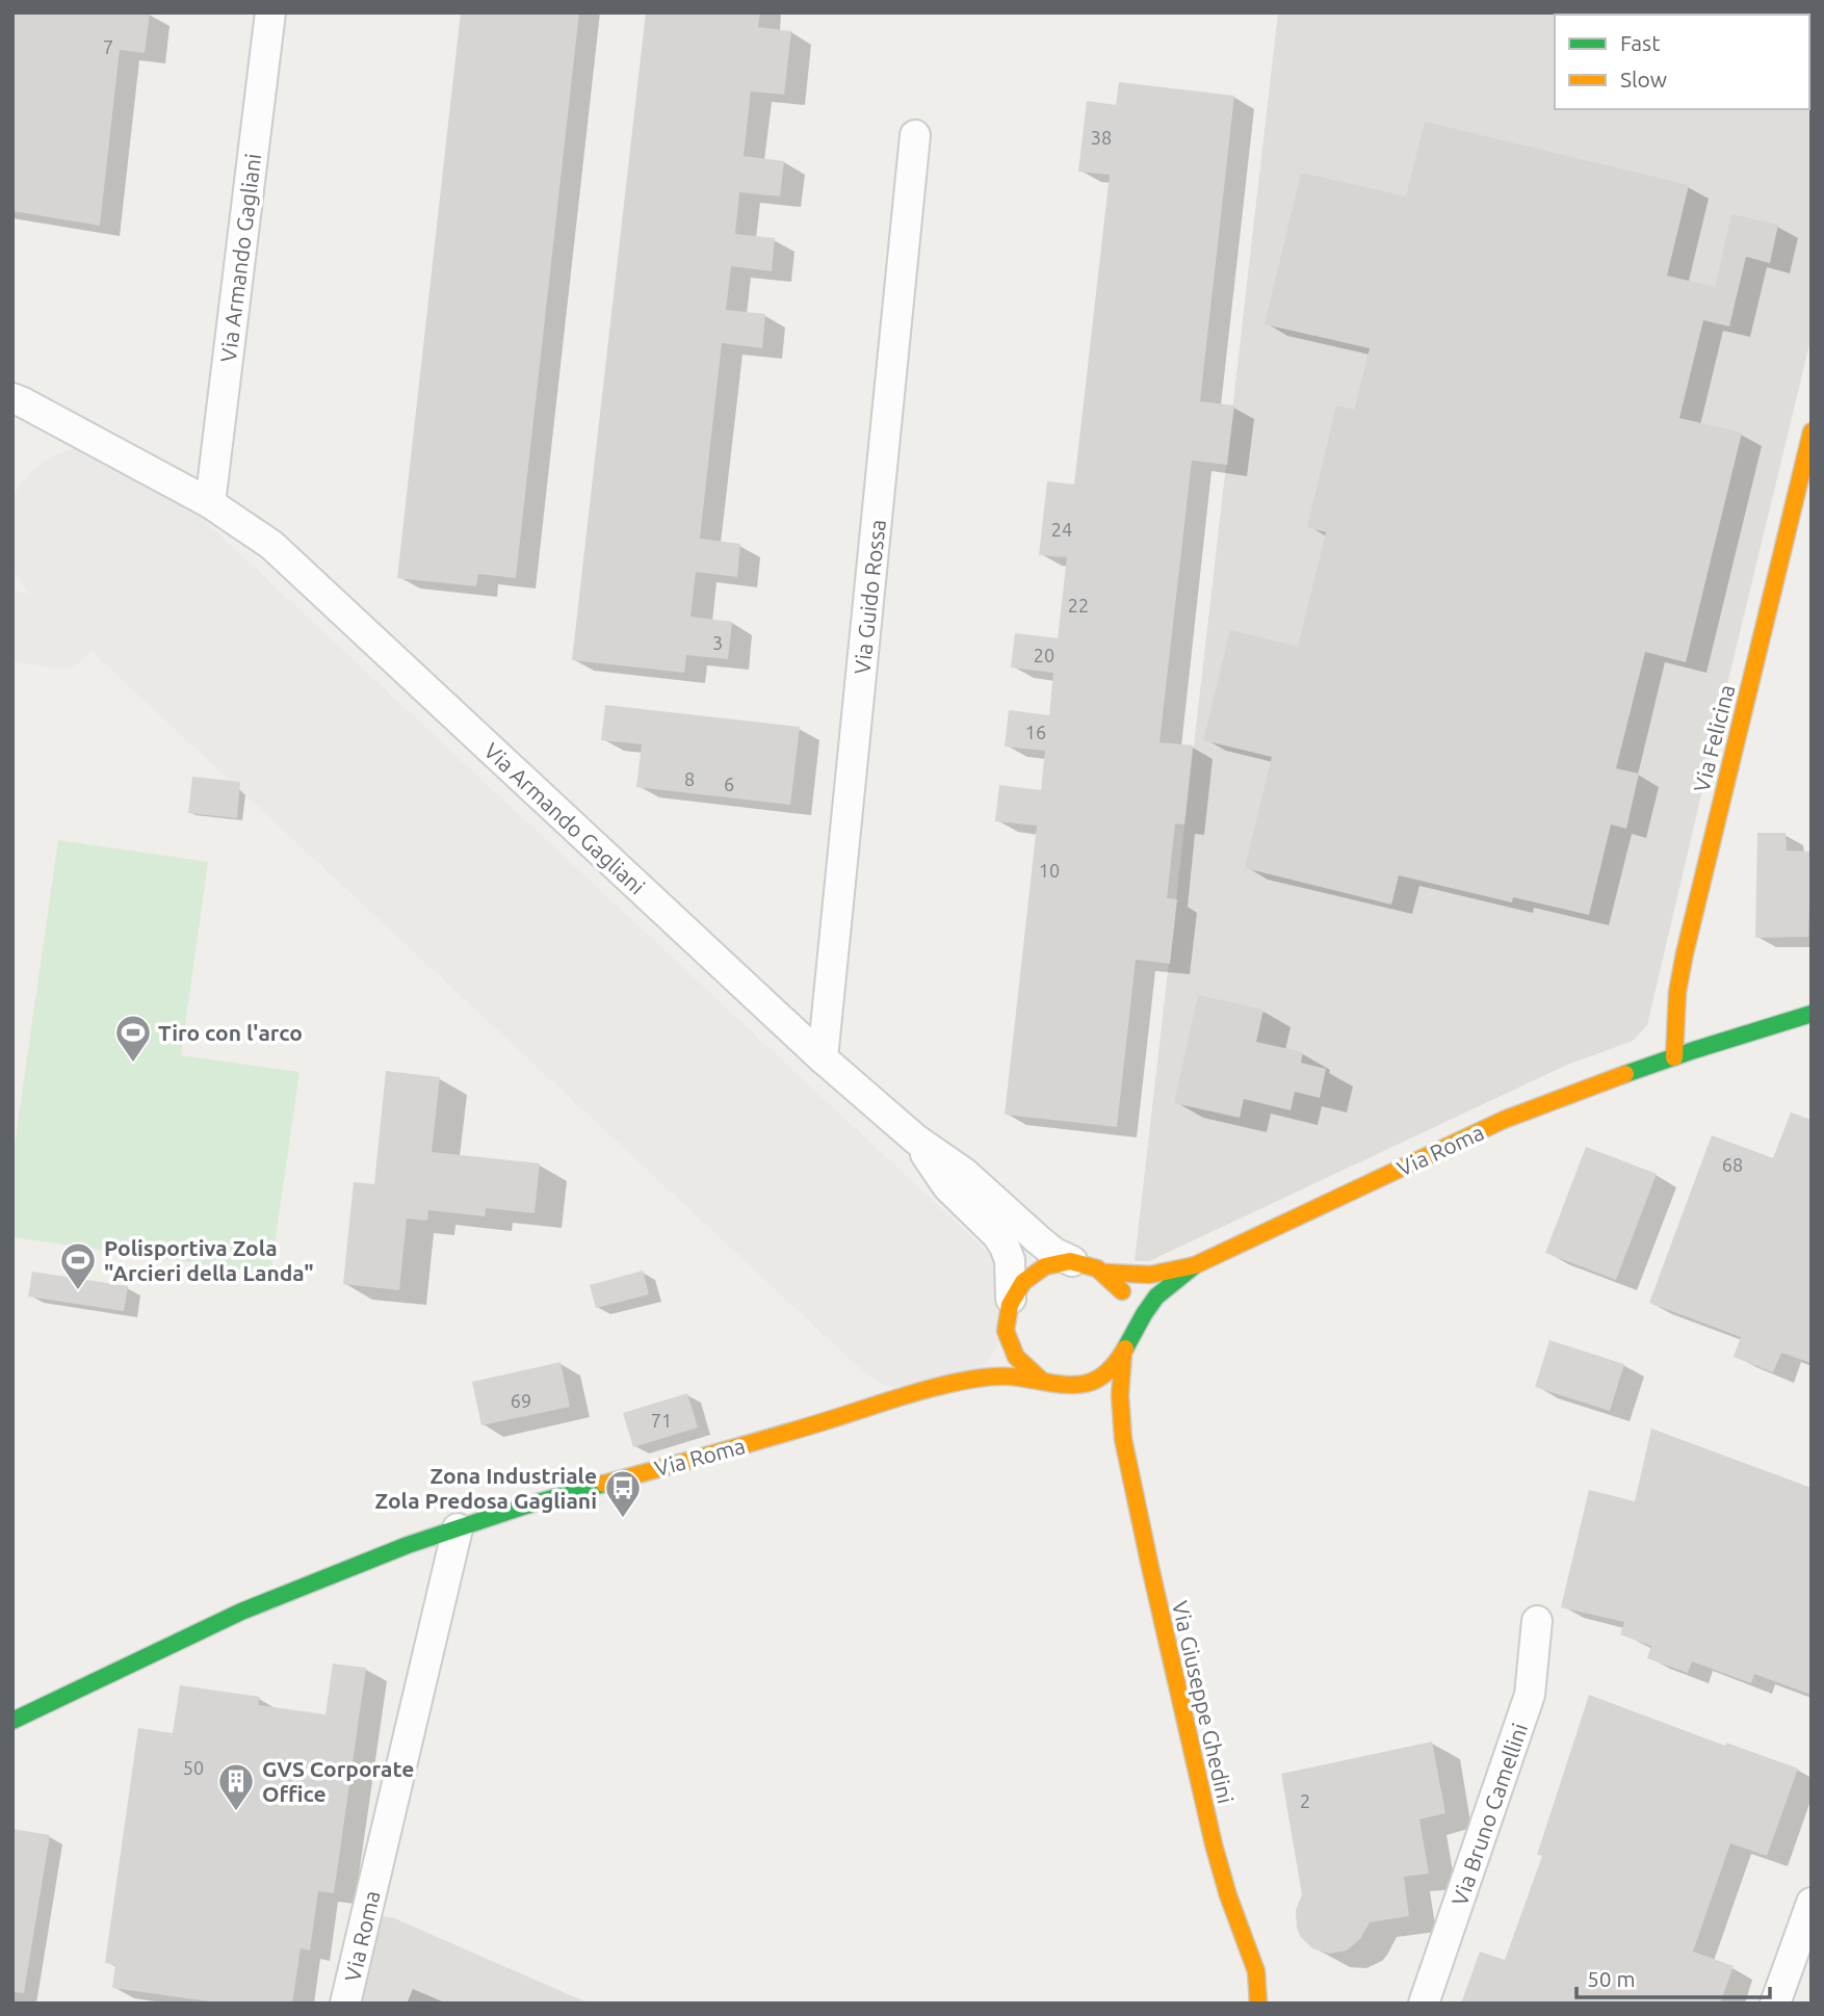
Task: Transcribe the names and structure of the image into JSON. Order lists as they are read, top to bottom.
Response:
{
  "streets": {
    "street": [
      "Via Armando Gagliani",
      "Via Guido Rossa",
      "Via Felicina",
      "Via Roma",
      "Via Giuseppe Ghedini",
      "Via Bruno Camellini"
    ]
  },
  "crossings": [
    ["Via Armando Gagliani", "Via Guido Rossa"],
    ["Via Armando Gagliani", "Via Roma"],
    ["Via Armando Gagliani", "Via Giuseppe Ghedini"],
    ["Via Felicina", "Via Roma"],
    ["Via Roma", "Via Giuseppe Ghedini"]
  ],
  "places": {
    "sports": ["Tiro con l'arco", "Polisportiva Zola \"Arcieri della Landa\""],
    "bus stop": ["Zona Industriale Zola Predosa Gagliani"],
    "building": ["GVS Corporate Office"]
  },
  "house_numbers": [
    "7",
    "38",
    "24",
    "22",
    "3",
    "20",
    "16",
    "8",
    "6",
    "10",
    "68",
    "69",
    "71",
    "50",
    "2"
  ],
  "legend": ["Fast", "Slow"],
  "scale_bar": "50 m"
}
